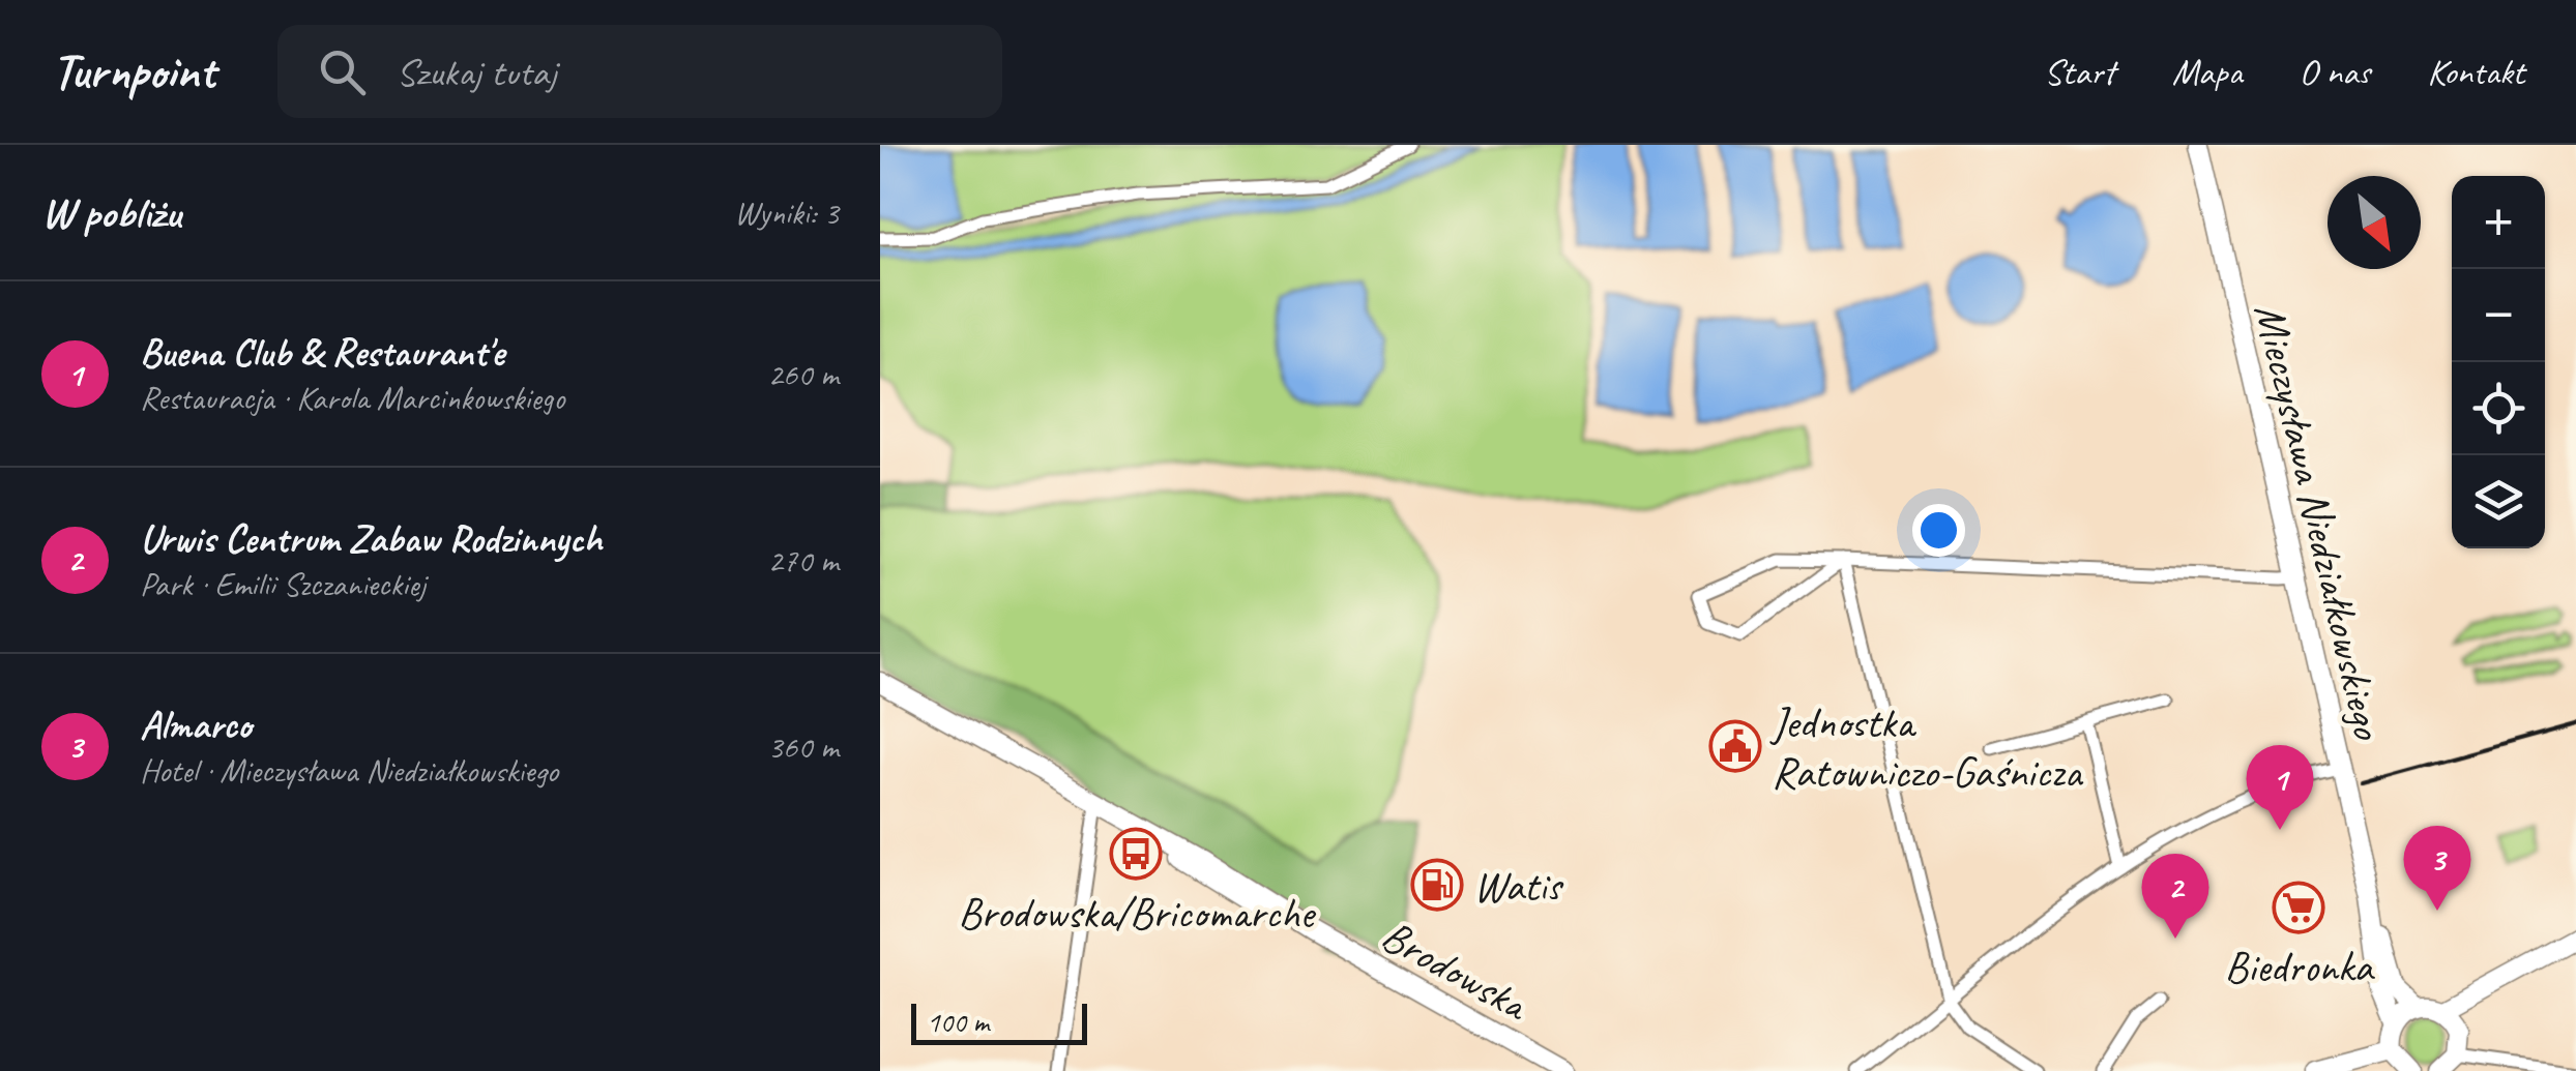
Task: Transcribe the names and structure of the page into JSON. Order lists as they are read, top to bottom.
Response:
{
  "streets": {
    "street": ["Mieczysława Niedziałkowskiego", "Brodowska"]
  },
  "places": {
    "public building": ["Jednostka Ratowniczo-Gaśnicza"],
    "bus stop": ["Brodowska/Bricomarche"],
    "fuel station": ["Watis"],
    "supermarket": ["Biedronka"]
  },
  "scale_bar": "100 m",
  "north": "bottom right",
  "page": {
    "header": "Turnpoint",
    "search": "Szukaj tutaj",
    "nav": [
      "Start",
      "Mapa",
      "O nas",
      "Kontakt"
    ],
    "heading": ["W pobliżu", "Wyniki: 3"],
    "map_buttons": ["+", "−"],
    "list": [
      {
        "mark": "1",
        "name": "Buena Club & Restaurant'e",
        "note": "Restauracja · Karola Marcinkowskiego",
        "value": "260 m"
      },
      {
        "mark": "2",
        "name": "Urwis Centrum Zabaw Rodzinnych",
        "note": "Park · Emilii Szczanieckiej",
        "value": "270 m"
      },
      {
        "mark": "3",
        "name": "Almarco",
        "note": "Hotel · Mieczysława Niedziałkowskiego",
        "value": "360 m"
      }
    ],
    "pins": ["1", "3", "2"],
    "scale": "100 m"
  }
}
